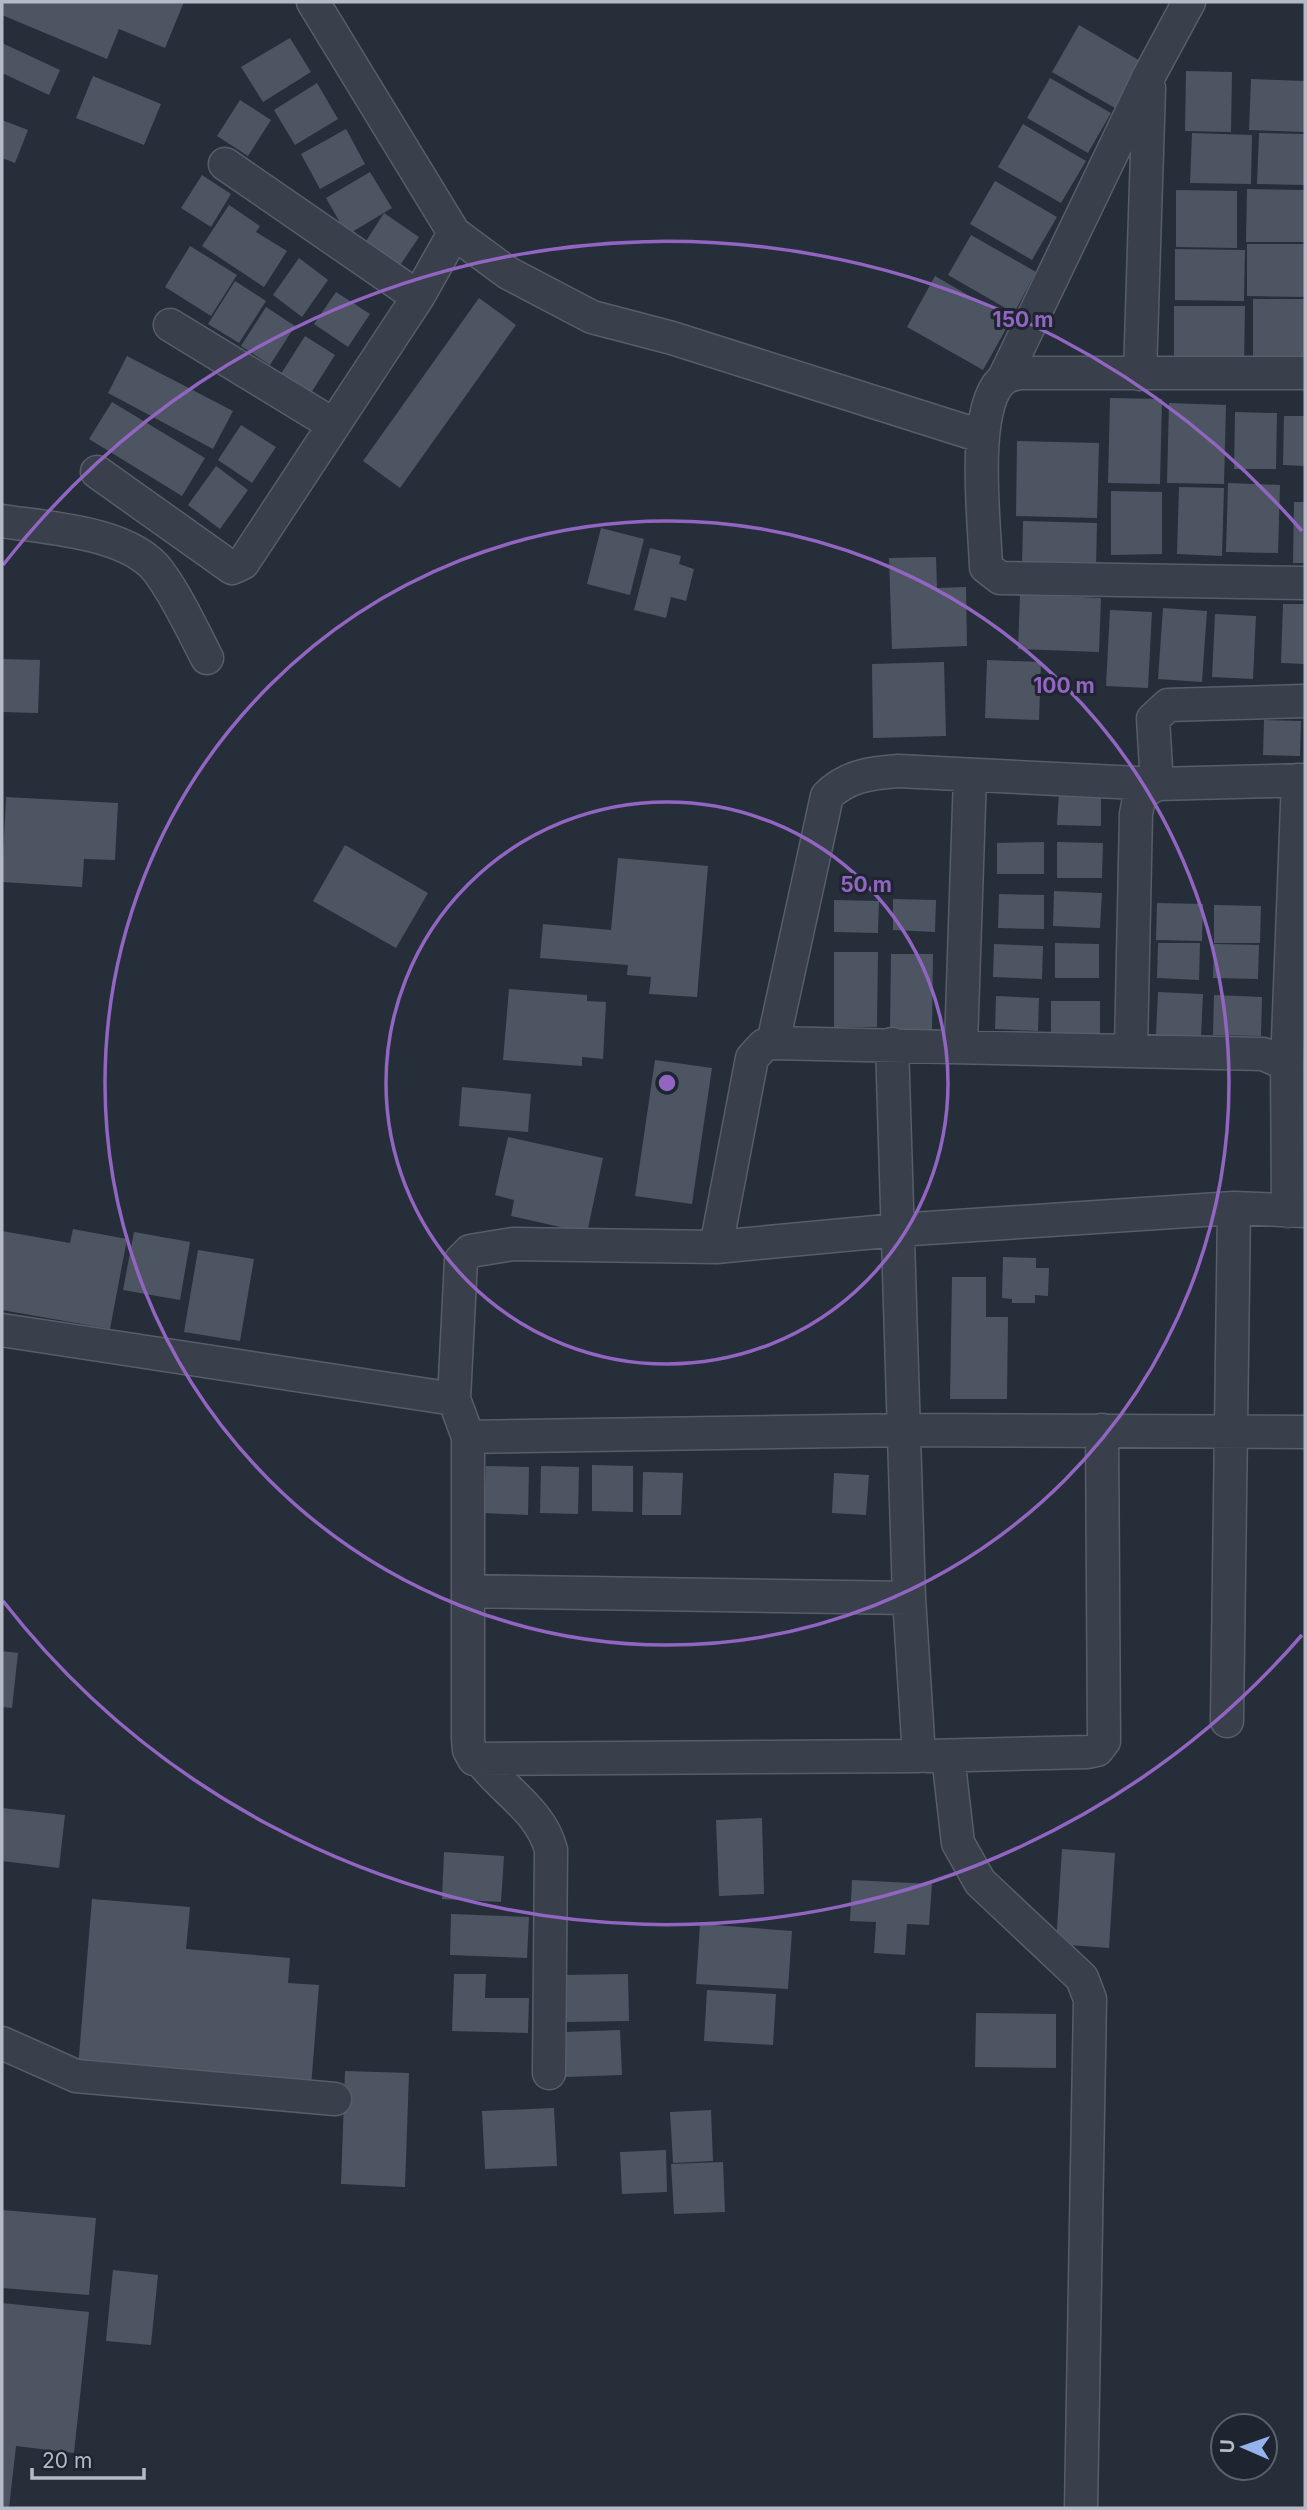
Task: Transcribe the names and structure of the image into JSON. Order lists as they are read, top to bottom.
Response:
{
  "scale_bar": "20 m",
  "north": "left",
  "rings": ["150 m", "100 m", "50 m"]
}
